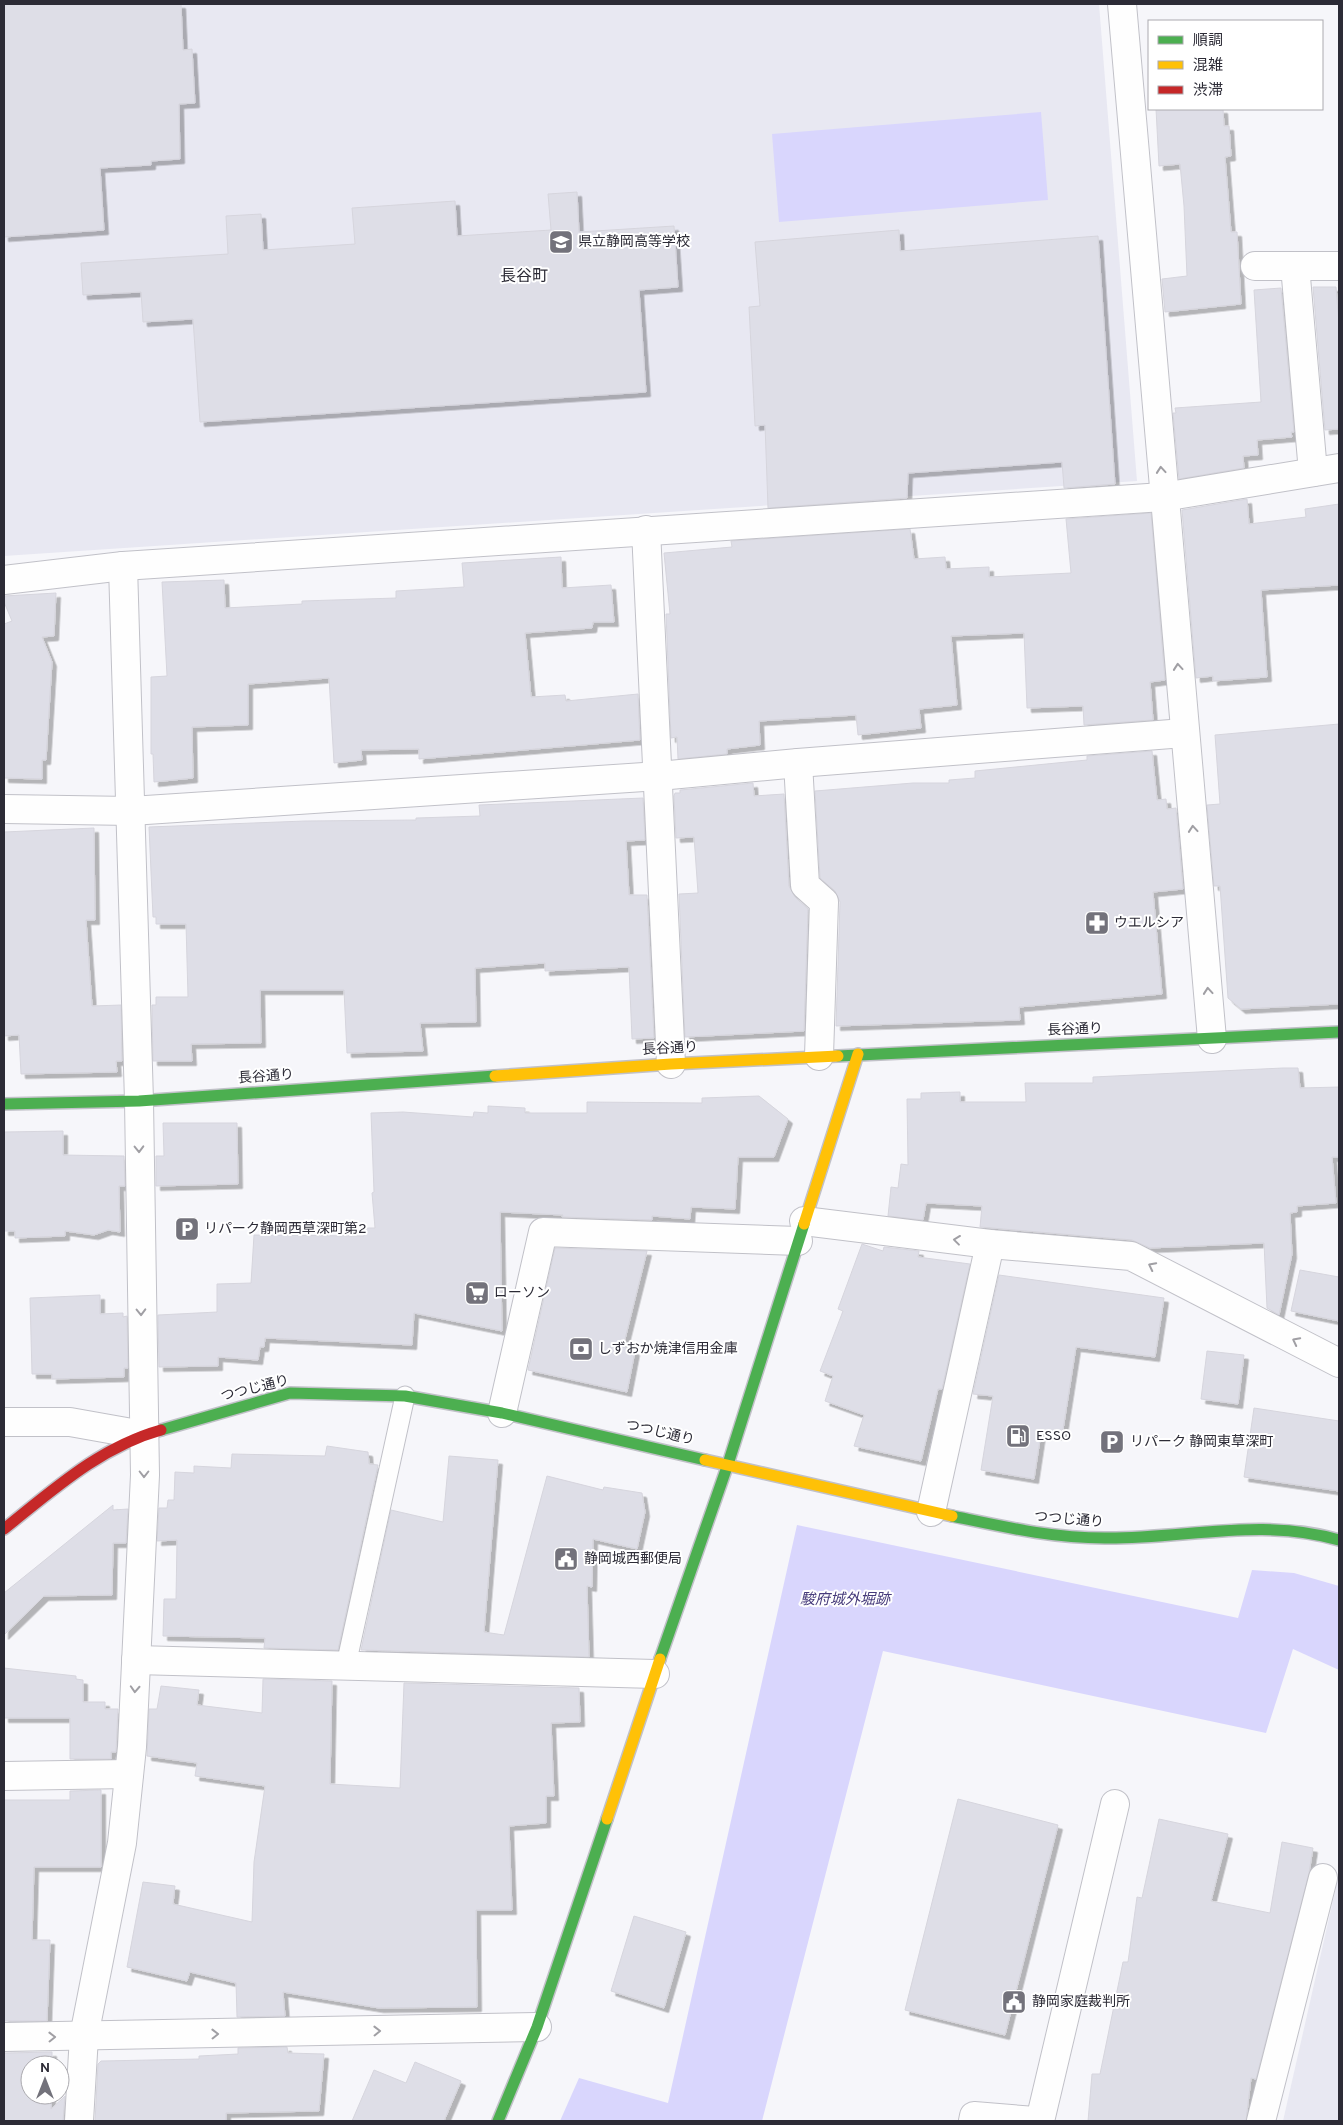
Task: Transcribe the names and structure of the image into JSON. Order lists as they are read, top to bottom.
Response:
{
  "streets": {
    "street": ["長谷通り", "つつじ通り"]
  },
  "districts": ["長谷町"],
  "water": ["駿府城外堀跡"],
  "places": {
    "school or university": ["県立静岡高等学校"],
    "pharmacy": ["ウエルシア"],
    "parking": ["リパーク静岡西草深町第2", "リパーク 静岡東草深町"],
    "supermarket": ["ローソン"],
    "bank": ["しずおか焼津信用金庫"],
    "fuel station": ["ESSO"],
    "public building": ["静岡城西郵便局", "静岡家庭裁判所"]
  },
  "legend": ["順調", "混雑", "渋滞"],
  "north": "top"
}
